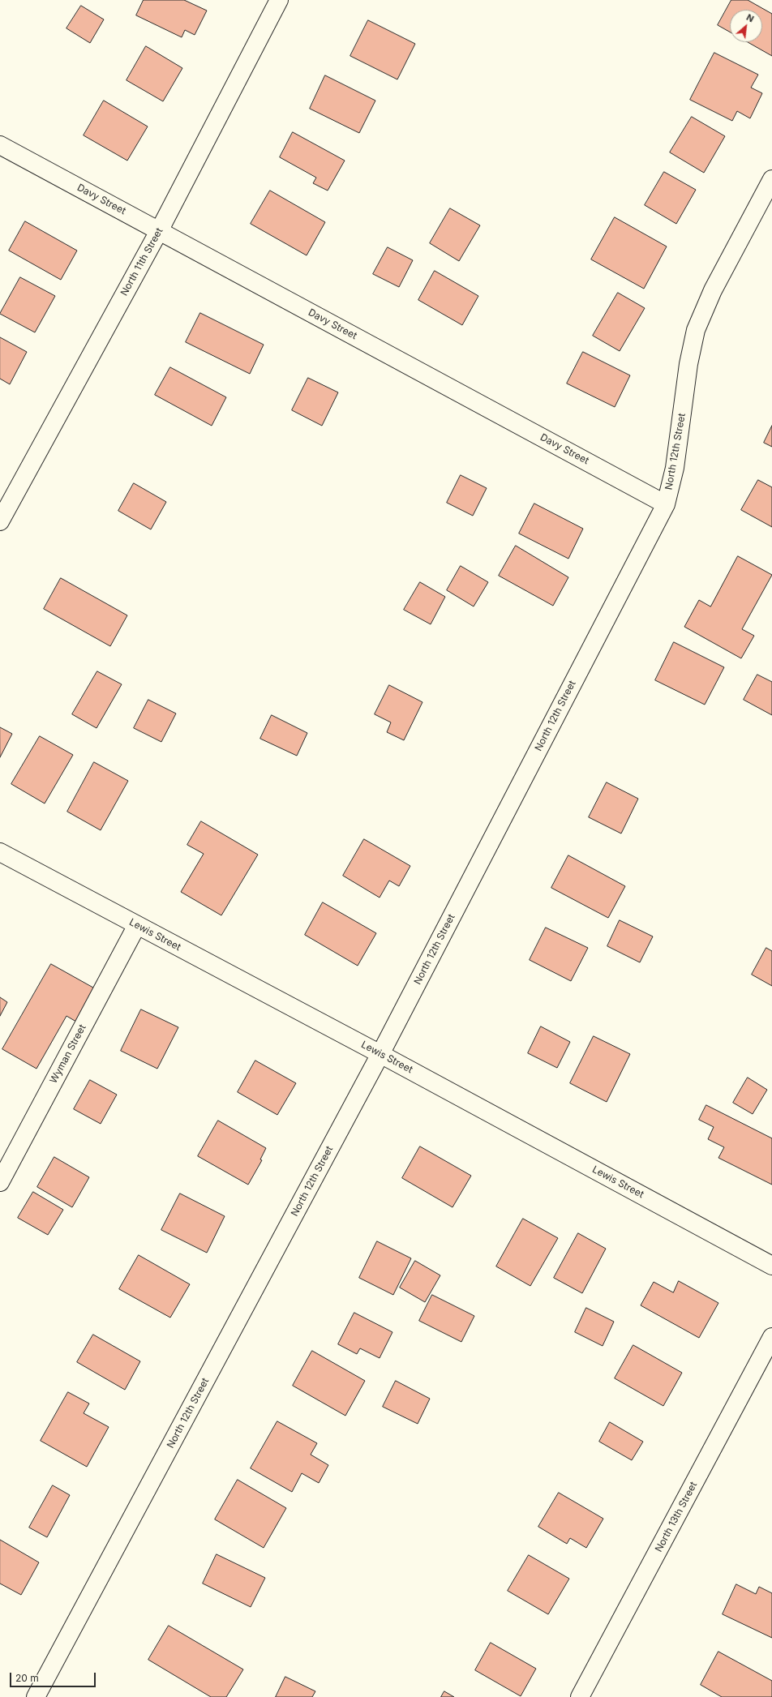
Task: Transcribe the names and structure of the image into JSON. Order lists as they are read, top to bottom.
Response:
{
  "streets": {
    "street": [
      "Davy Street",
      "North 11th Street",
      "North 12th Street",
      "Lewis Street",
      "Wyman Street",
      "North 13th Street"
    ]
  },
  "crossings": [
    ["Davy Street", "North 11th Street"],
    ["Davy Street", "North 12th Street"],
    ["North 12th Street", "Lewis Street"],
    ["Lewis Street", "Wyman Street"]
  ],
  "scale_bar": "20 m",
  "north": "top right"
}
